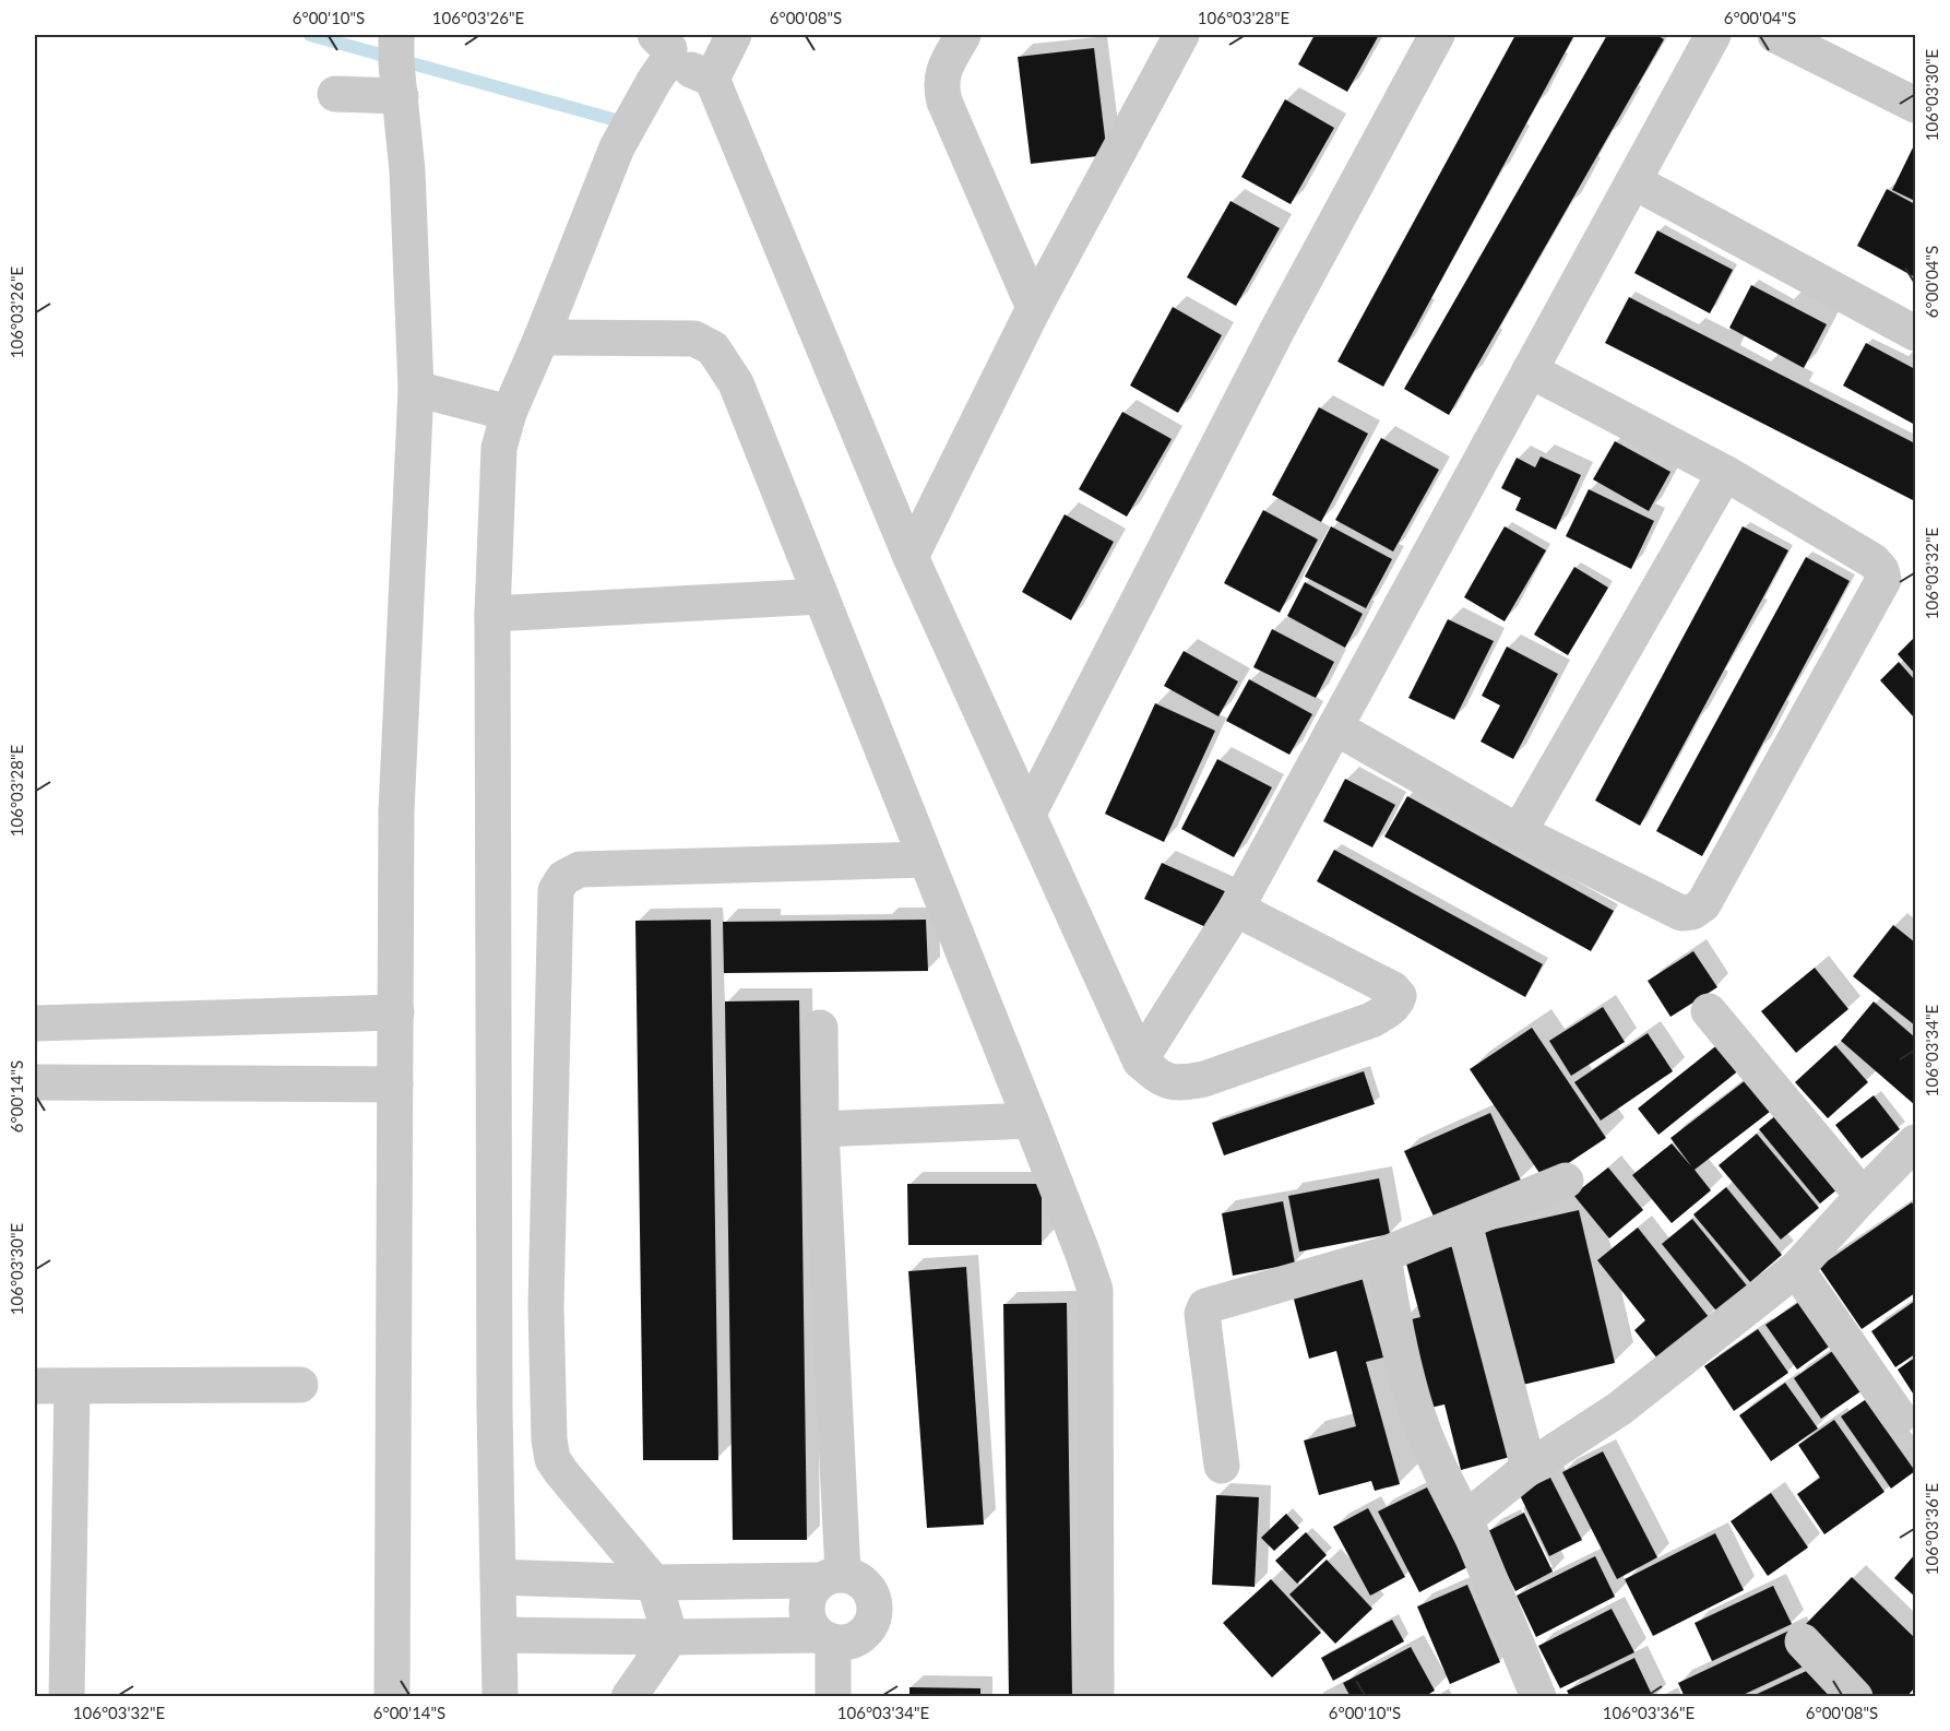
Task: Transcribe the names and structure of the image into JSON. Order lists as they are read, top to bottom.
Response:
{
  "coordinates": [
    "6°00'10\"S",
    "106°03'26\"E",
    "6°00'08\"S",
    "106°03'28\"E",
    "6°00'04\"S",
    "106°03'30\"E",
    "106°03'32\"E",
    "106°03'34\"E",
    "6°00'14\"S",
    "106°03'36\"E"
  ]
}
